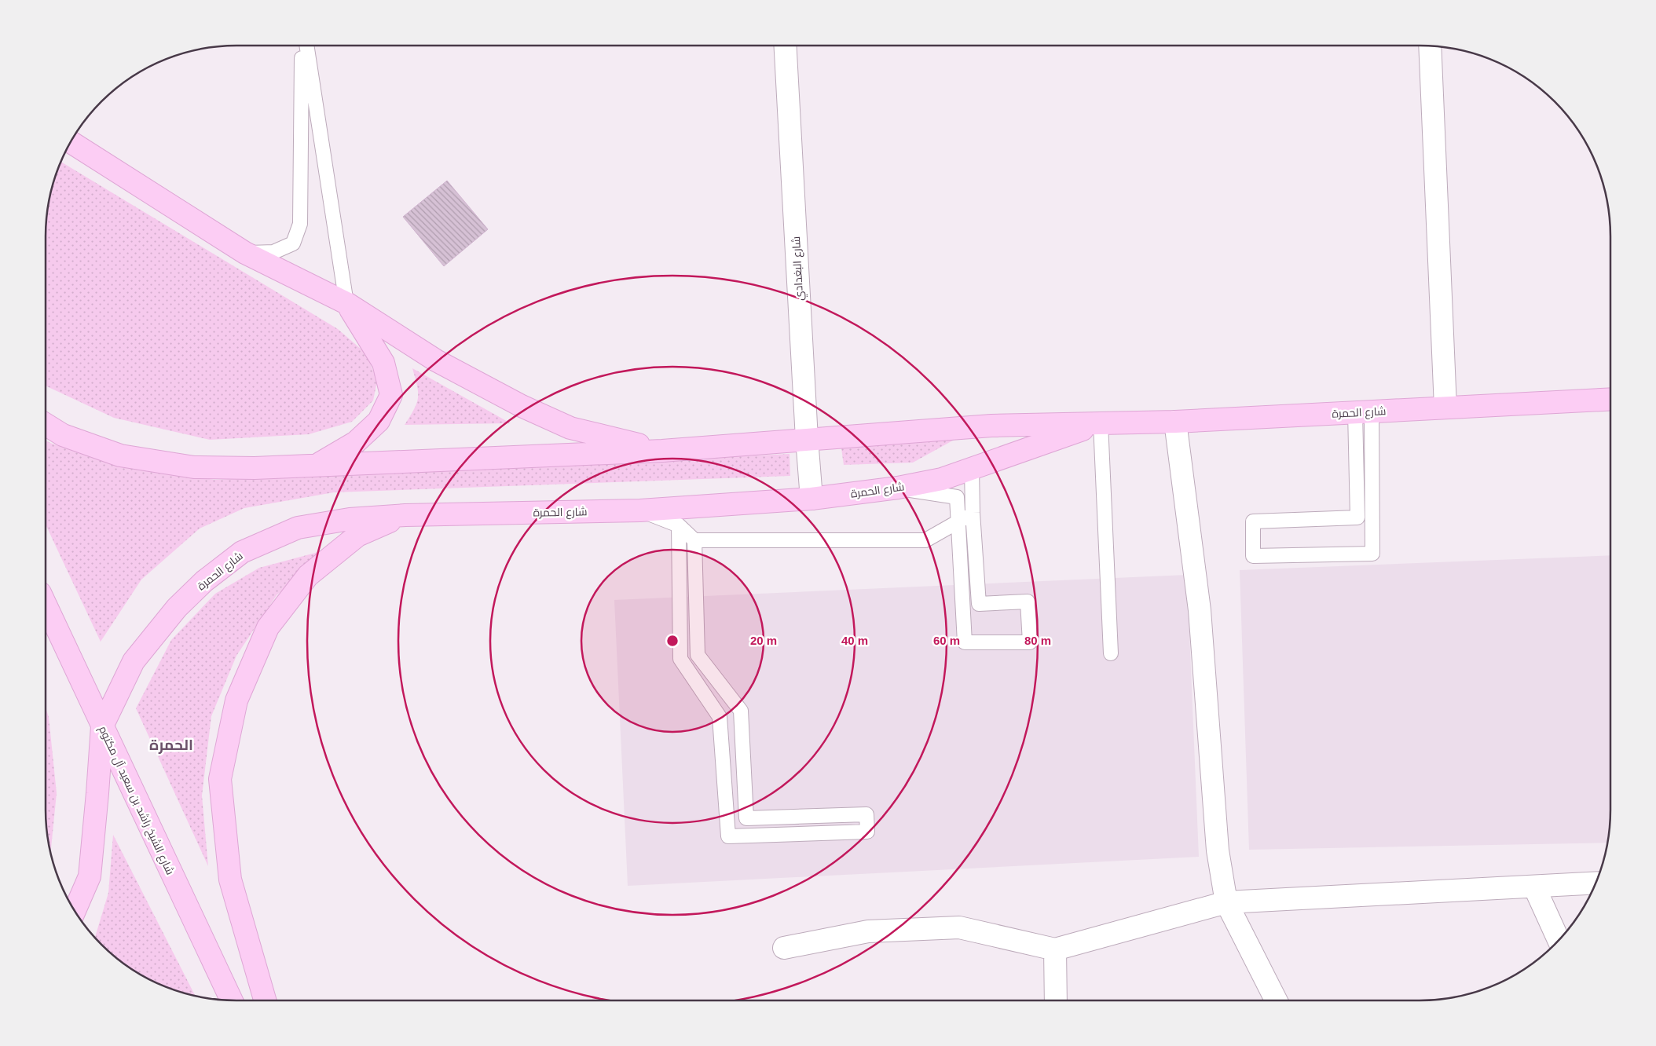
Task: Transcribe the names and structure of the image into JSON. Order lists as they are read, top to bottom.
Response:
{
  "streets": {
    "street": ["شارع البغدادي", "شارع الحمرة", "شارع الشيخ راشد بن سعيد آل مكتوم"]
  },
  "crossings": [
    ["شارع البغدادي", "شارع الحمرة"],
    ["شارع الحمرة", "شارع الشيخ راشد بن سعيد آل مكتوم"]
  ],
  "districts": ["الحمرة"],
  "rings": [
    "20 m",
    "40 m",
    "60 m",
    "80 m"
  ]
}
